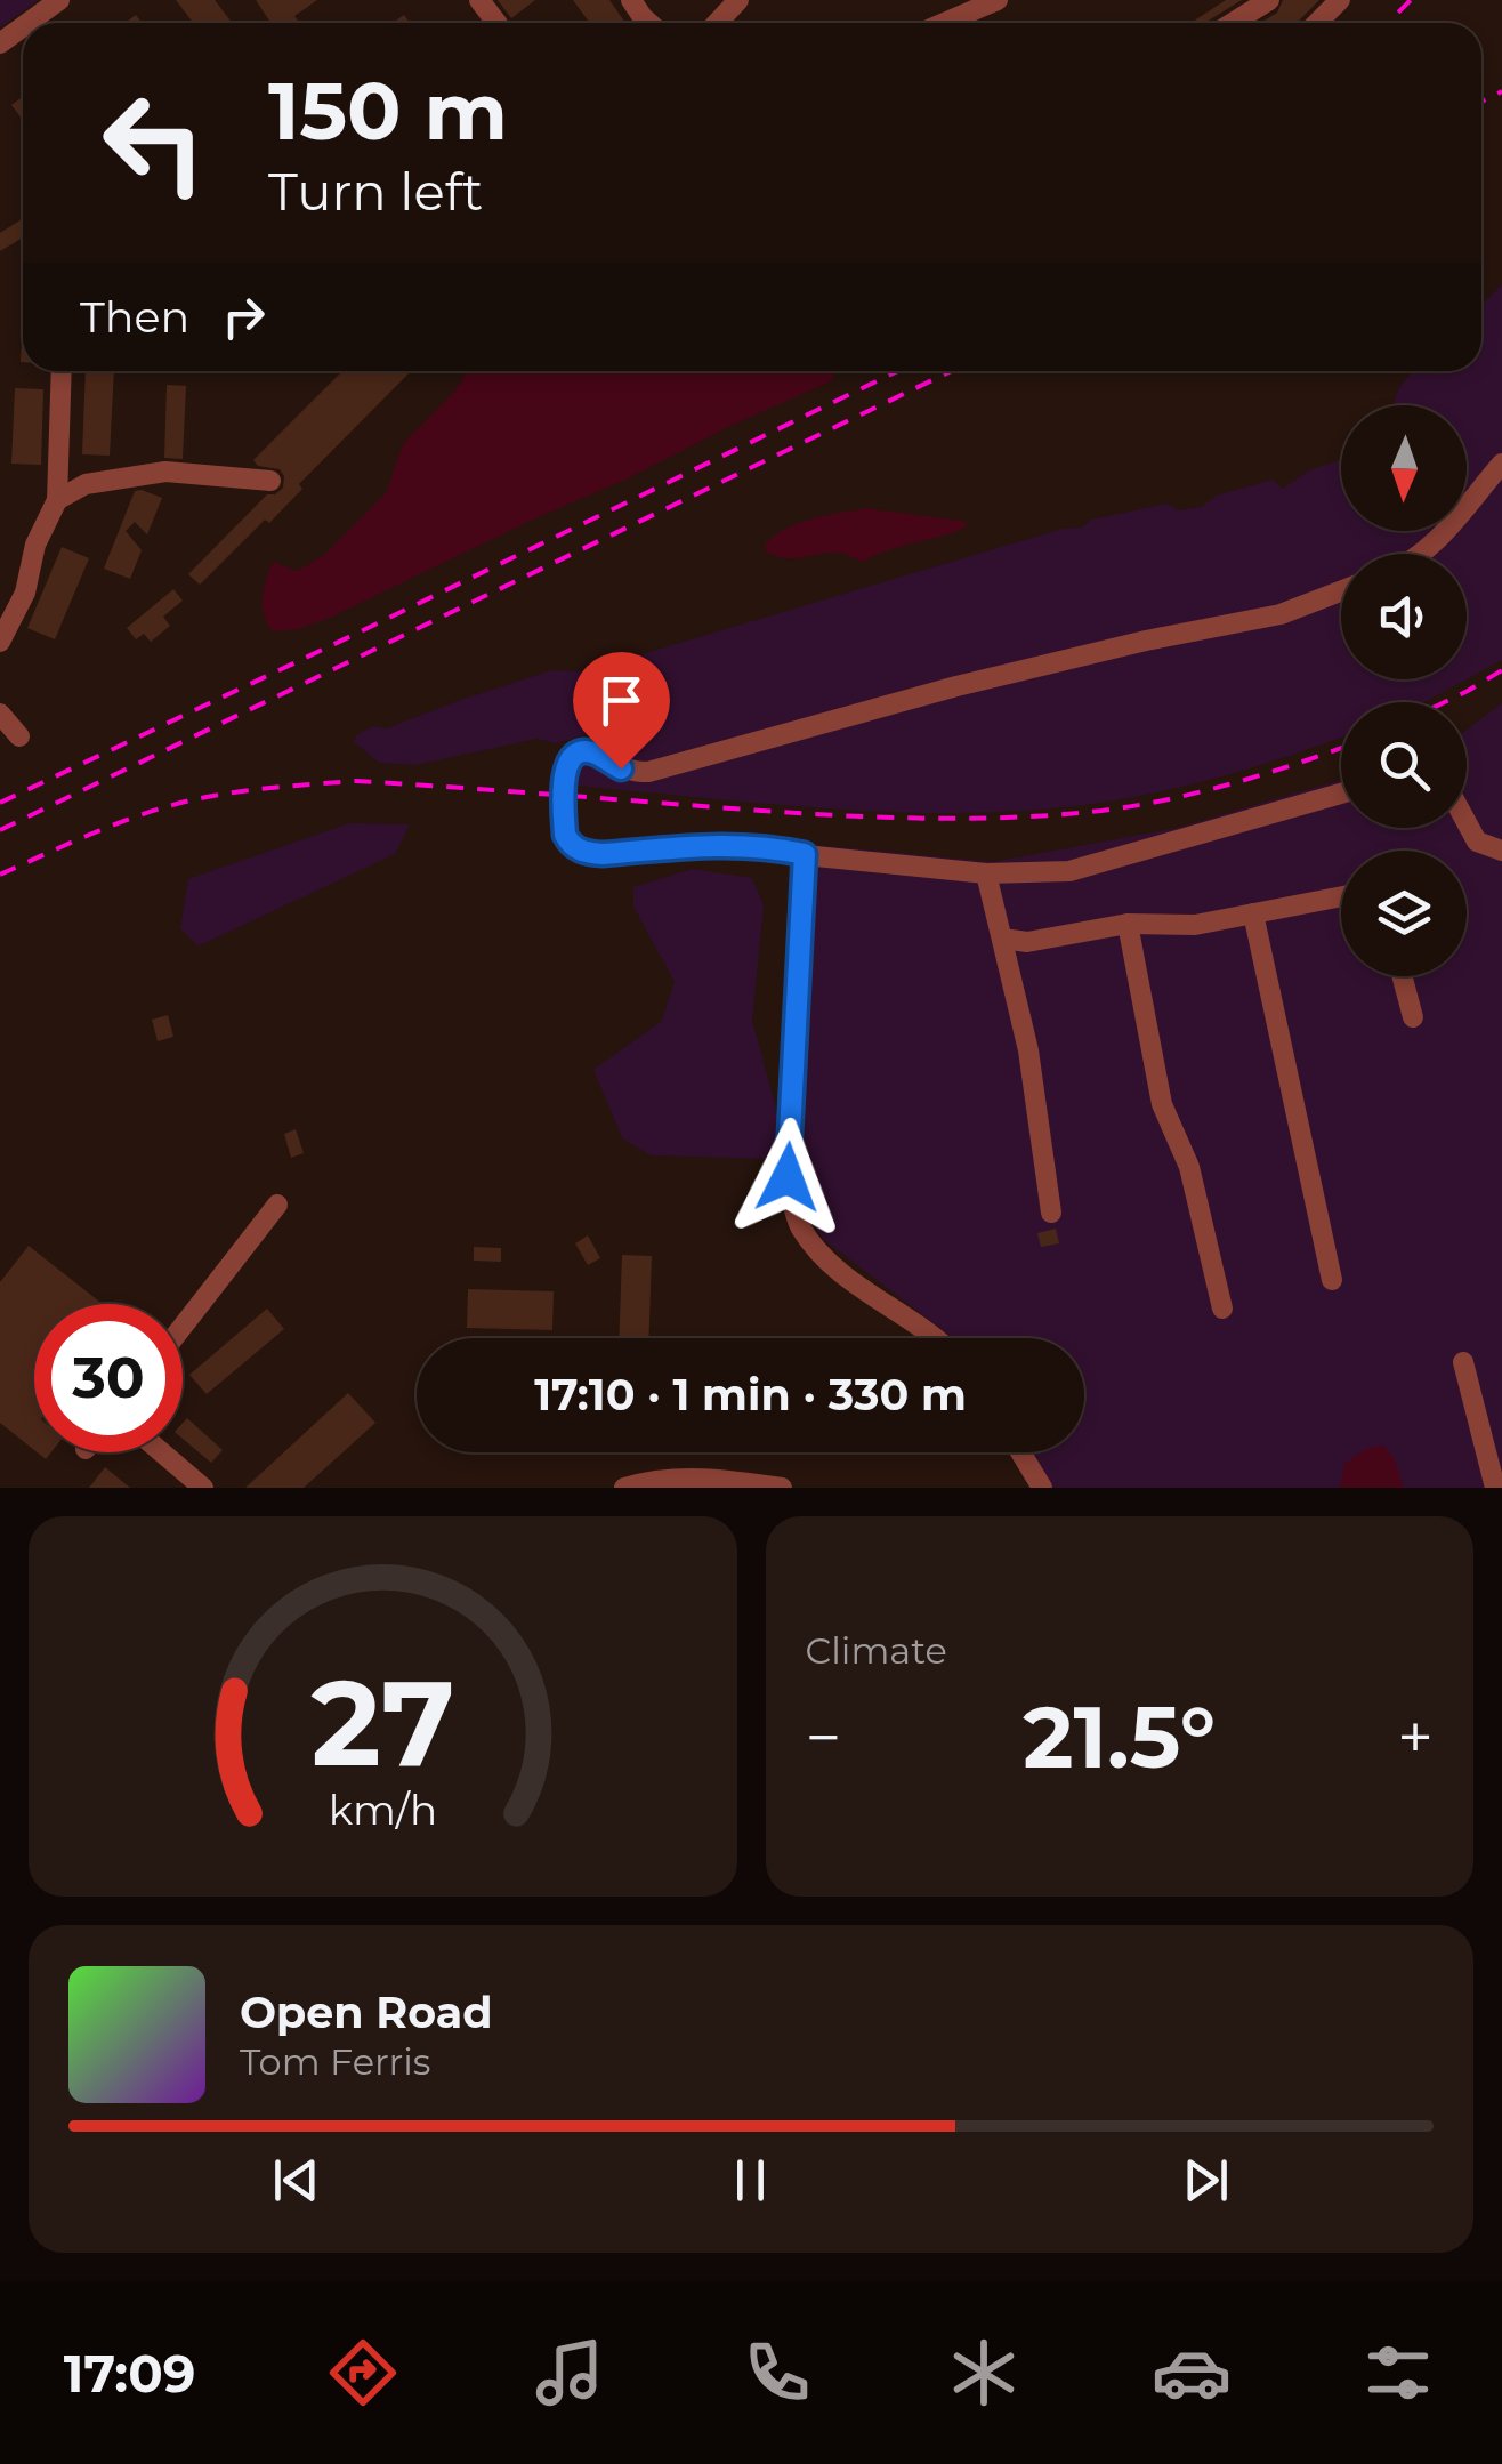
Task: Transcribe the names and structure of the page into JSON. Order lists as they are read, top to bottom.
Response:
{
  "north": "bottom",
  "page": {
    "turn": ["150 m", "Turn left"],
    "then": "Then",
    "limit": "30",
    "trip": "17:10 · 1 min · 330 m",
    "tile": "Climate",
    "heat": ["−", "21.5°", "+"],
    "song": ["Open Road", "Tom Ferris"],
    "tabs": "17:09",
    "gauge": ["27", "km/h"]
  }
}
